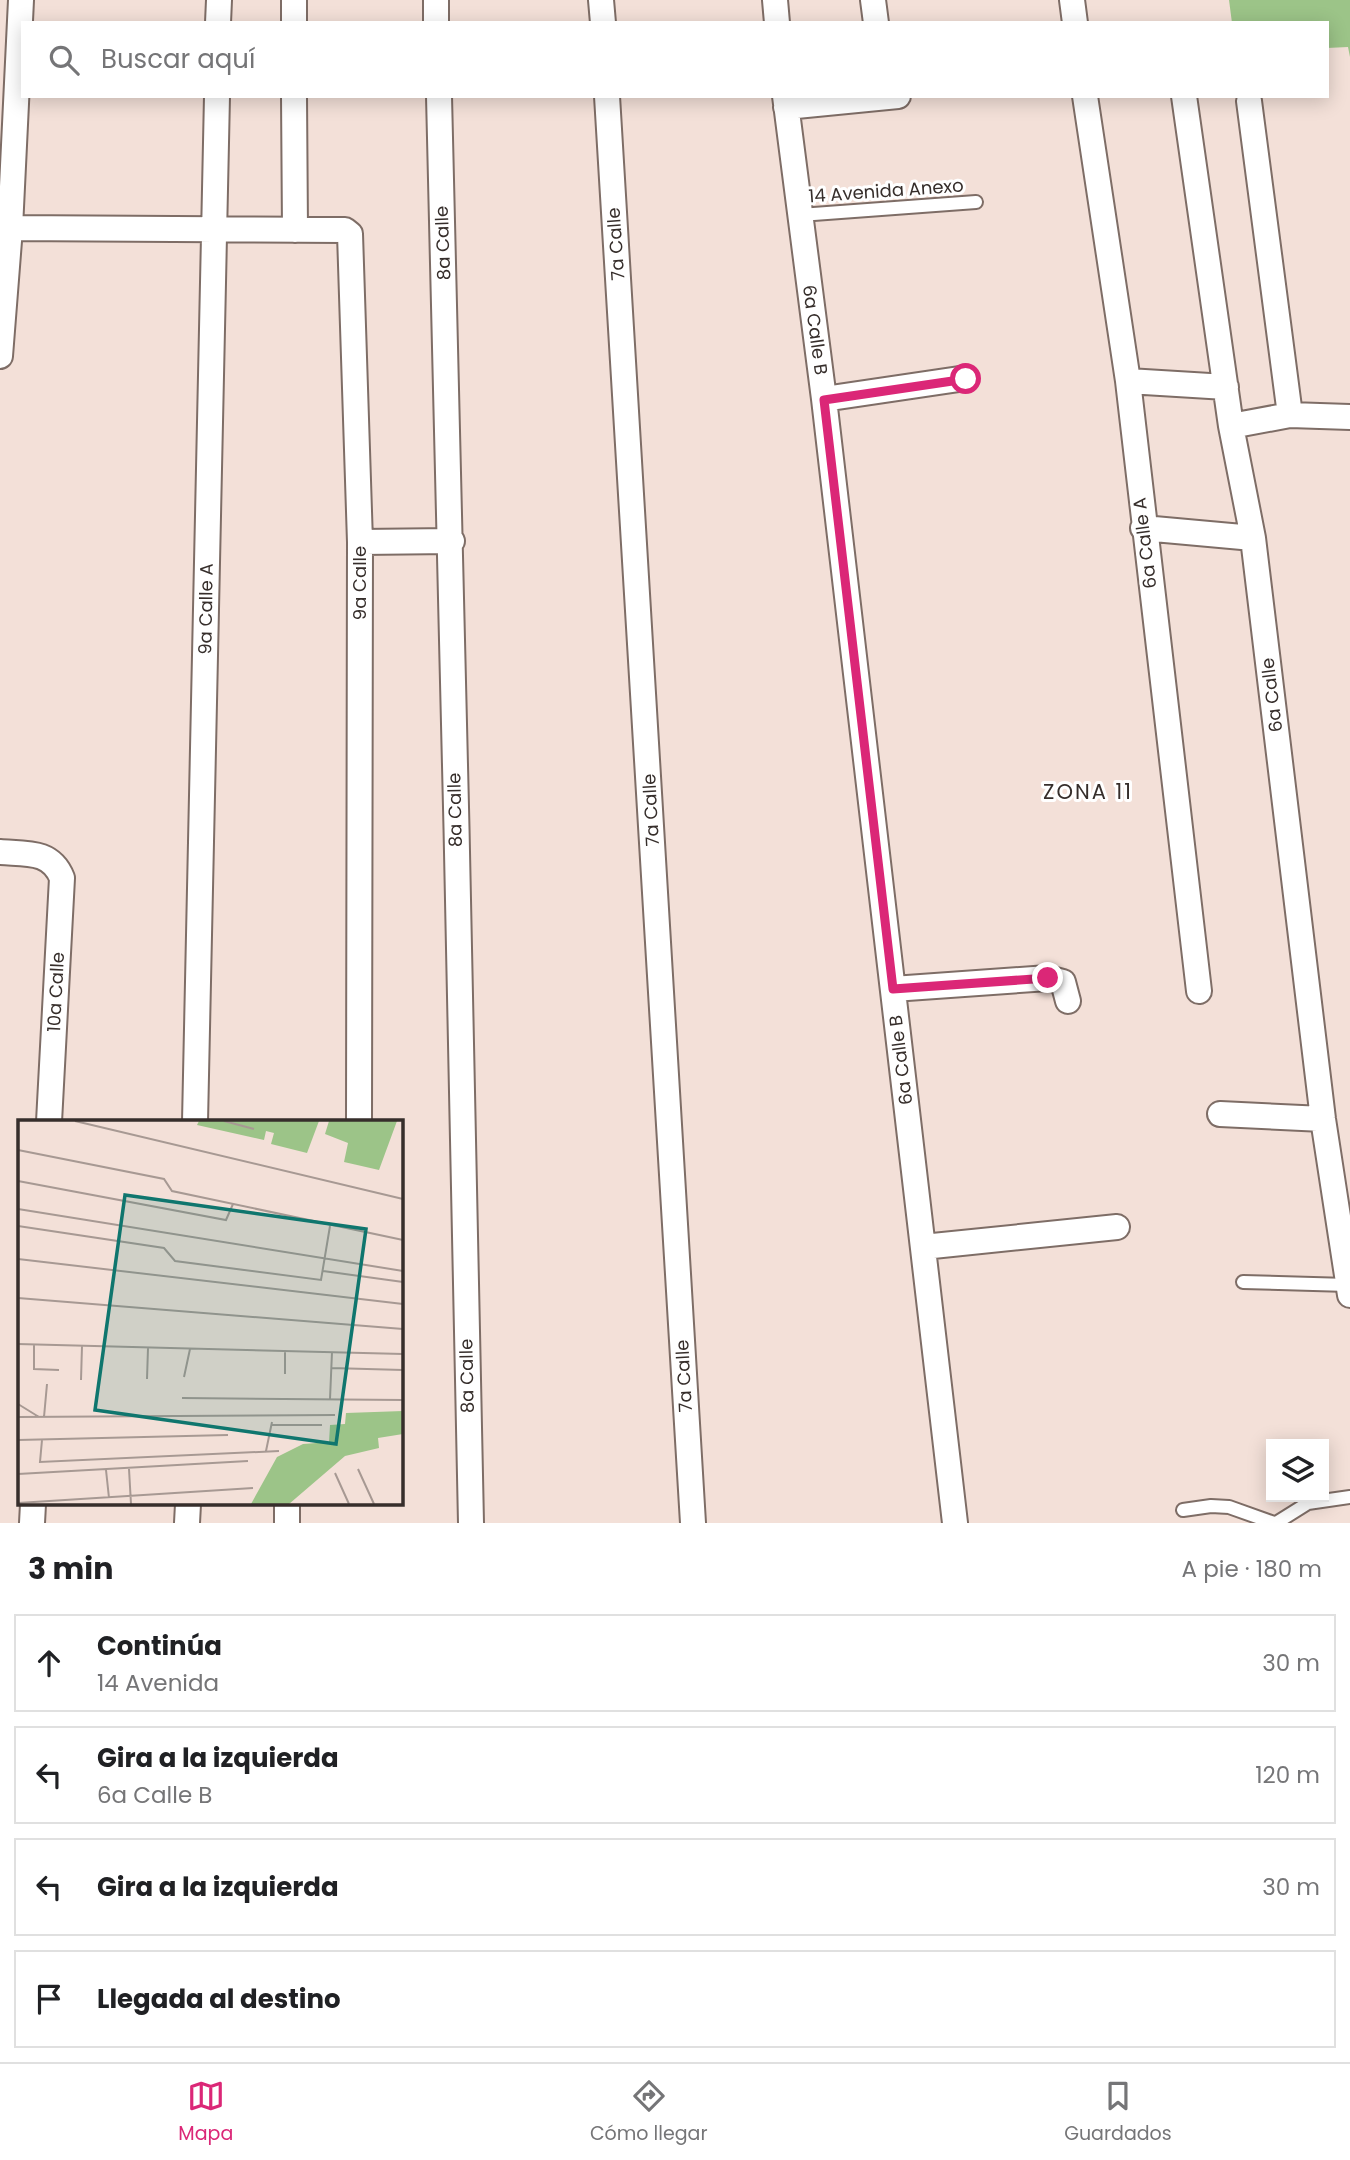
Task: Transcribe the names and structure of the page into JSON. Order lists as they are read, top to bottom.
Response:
{
  "streets": {
    "street": [
      "8a Calle",
      "7a Calle",
      "6a Calle B",
      "6a Calle A",
      "9a Calle",
      "9a Calle A",
      "6a Calle",
      "10a Calle"
    ],
    "lane": ["14 Avenida Anexo"]
  },
  "crossings": [
    ["14 Avenida Anexo", "6a Calle B"]
  ],
  "districts": ["ZONA 11"],
  "page": {
    "search": "Buscar aquí",
    "heading": ["3 min", "A pie · 180 m"],
    "list": [
      ["Continúa", "14 Avenida", "30 m"],
      ["Gira a la izquierda", "6a Calle B", "120 m"],
      ["Gira a la izquierda", "30 m"],
      "Llegada al destino"
    ],
    "nav": ["Mapa", "Cómo llegar", "Guardados"]
  }
}
